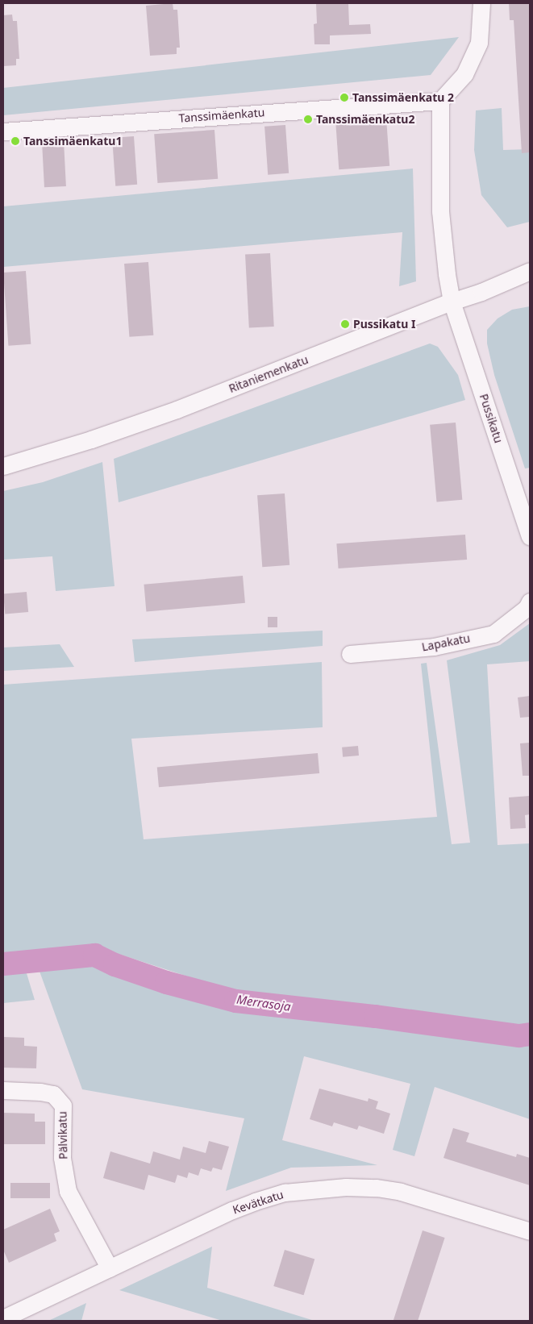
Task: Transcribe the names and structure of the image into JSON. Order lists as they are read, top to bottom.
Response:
{
  "streets": {
    "street": [
      "Tanssimäenkatu",
      "Ritaniemenkatu",
      "Pussikatu",
      "Lapakatu",
      "Pälvikatu",
      "Kevätkatu"
    ]
  },
  "crossings": [
    ["Ritaniemenkatu", "Pussikatu"],
    ["Pälvikatu", "Kevätkatu"]
  ],
  "water": ["Merrasoja"],
  "places": [
    "Tanssimäenkatu 2",
    "Tanssimäenkatu2",
    "Tanssimäenkatu1",
    "Pussikatu I"
  ]
}
